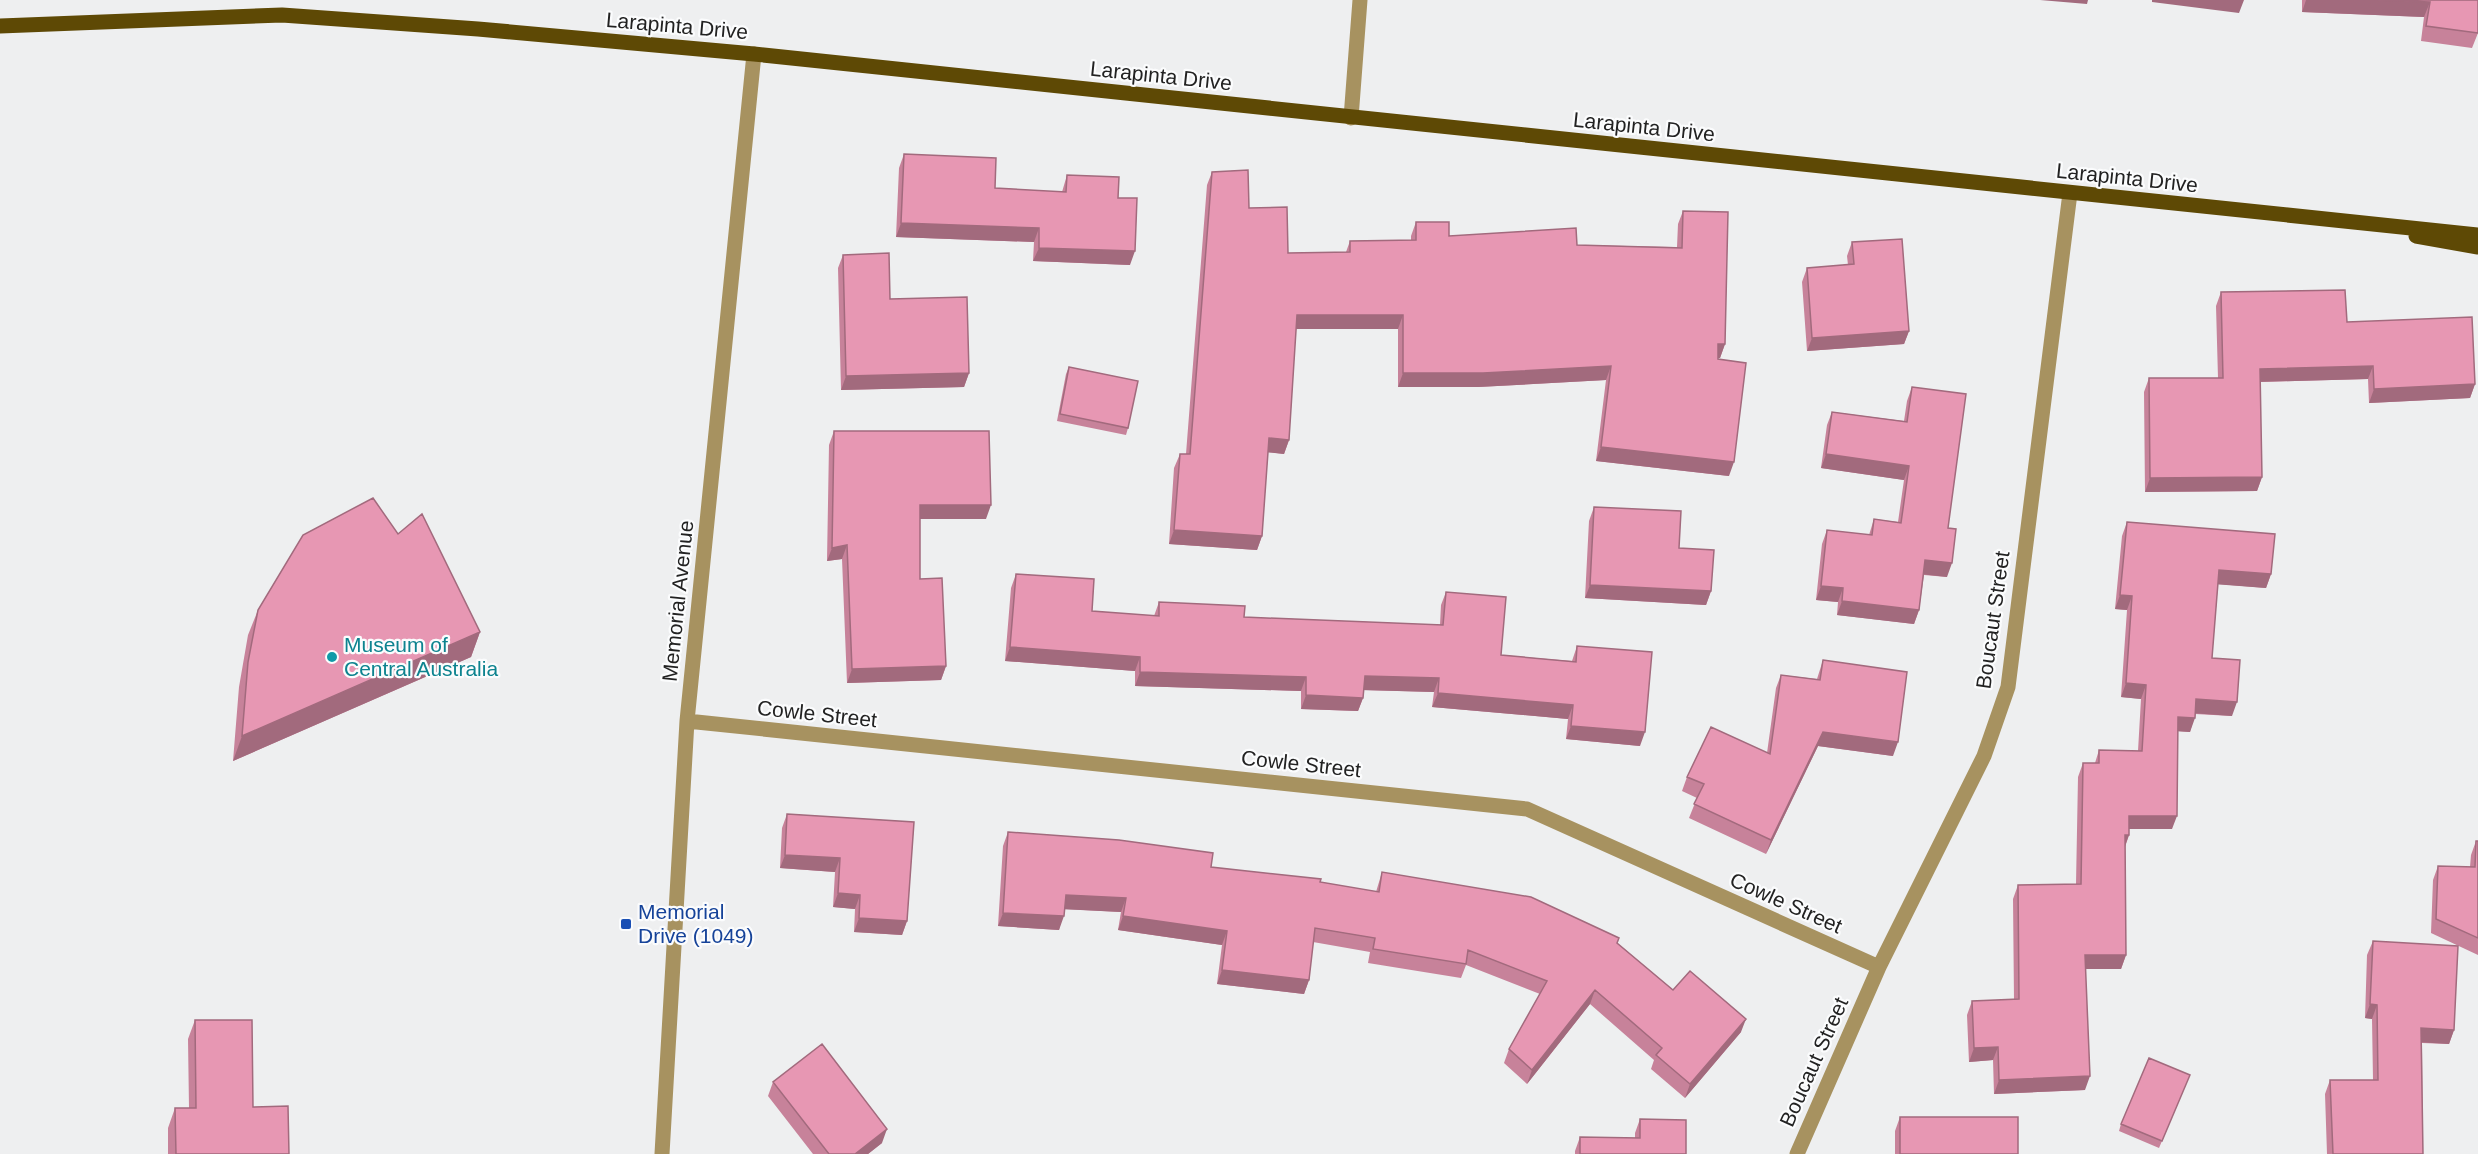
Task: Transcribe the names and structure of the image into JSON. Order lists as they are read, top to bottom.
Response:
{
  "streets": {
    "main road": ["Larapinta Drive"],
    "street": ["Memorial Avenue", "Boucaut Street", "Cowle Street"]
  },
  "crossings": [
    ["Larapinta Drive", "Memorial Avenue"],
    ["Larapinta Drive", "Boucaut Street"],
    ["Memorial Avenue", "Cowle Street"],
    ["Boucaut Street", "Cowle Street"]
  ],
  "places": {
    "other": ["Museum of Central Australia"],
    "transit": ["Memorial Drive (1049)"]
  }
}
